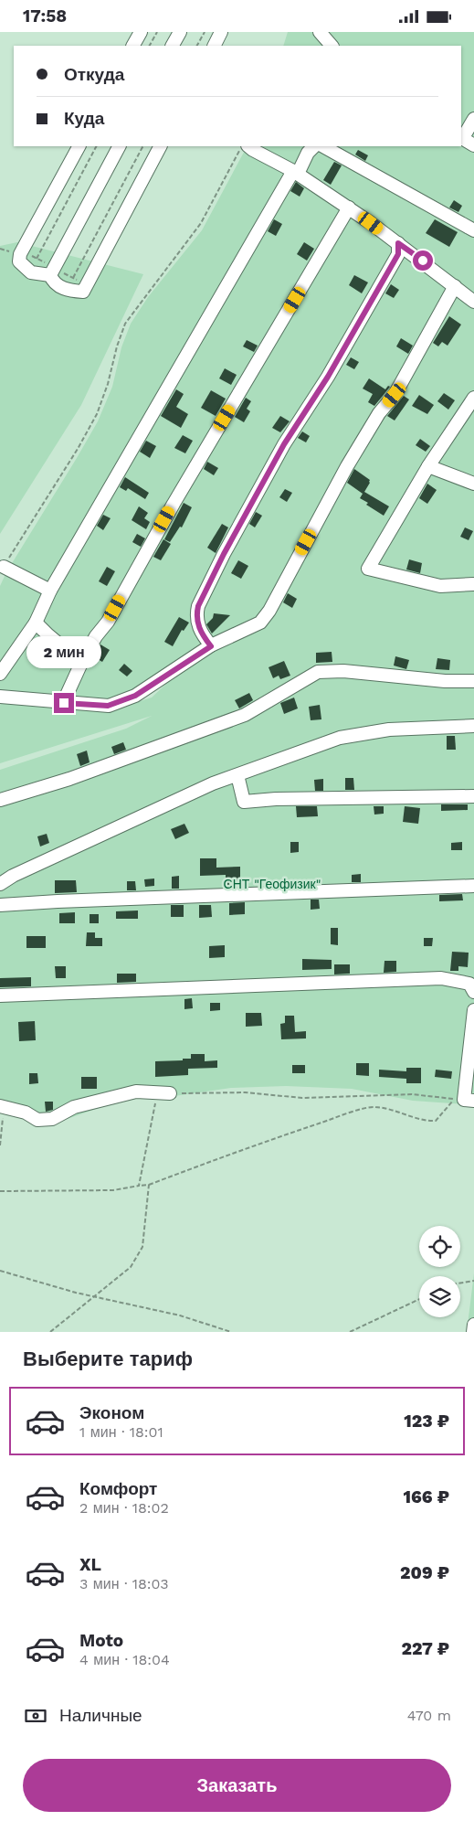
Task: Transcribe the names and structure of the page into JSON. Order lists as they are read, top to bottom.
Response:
{
  "parks": ["СНТ \"Геофизик\""],
  "page": {
    "status": "17:58",
    "banner": ["Откуда", "Куда"],
    "bubble": "2 мин",
    "heading": "Выберите тариф",
    "list": [
      {
        "name": "Эконом",
        "note": "1 мин · 18:01",
        "value": "123 ₽"
      },
      {
        "name": "Комфорт",
        "note": "2 мин · 18:02",
        "value": "166 ₽"
      },
      {
        "name": "XL",
        "note": "3 мин · 18:03",
        "value": "209 ₽"
      },
      {
        "name": "Moto",
        "note": "4 мин · 18:04",
        "value": "227 ₽"
      }
    ],
    "pay": ["Наличные", "470 m"],
    "buttons": "Заказать"
  }
}
